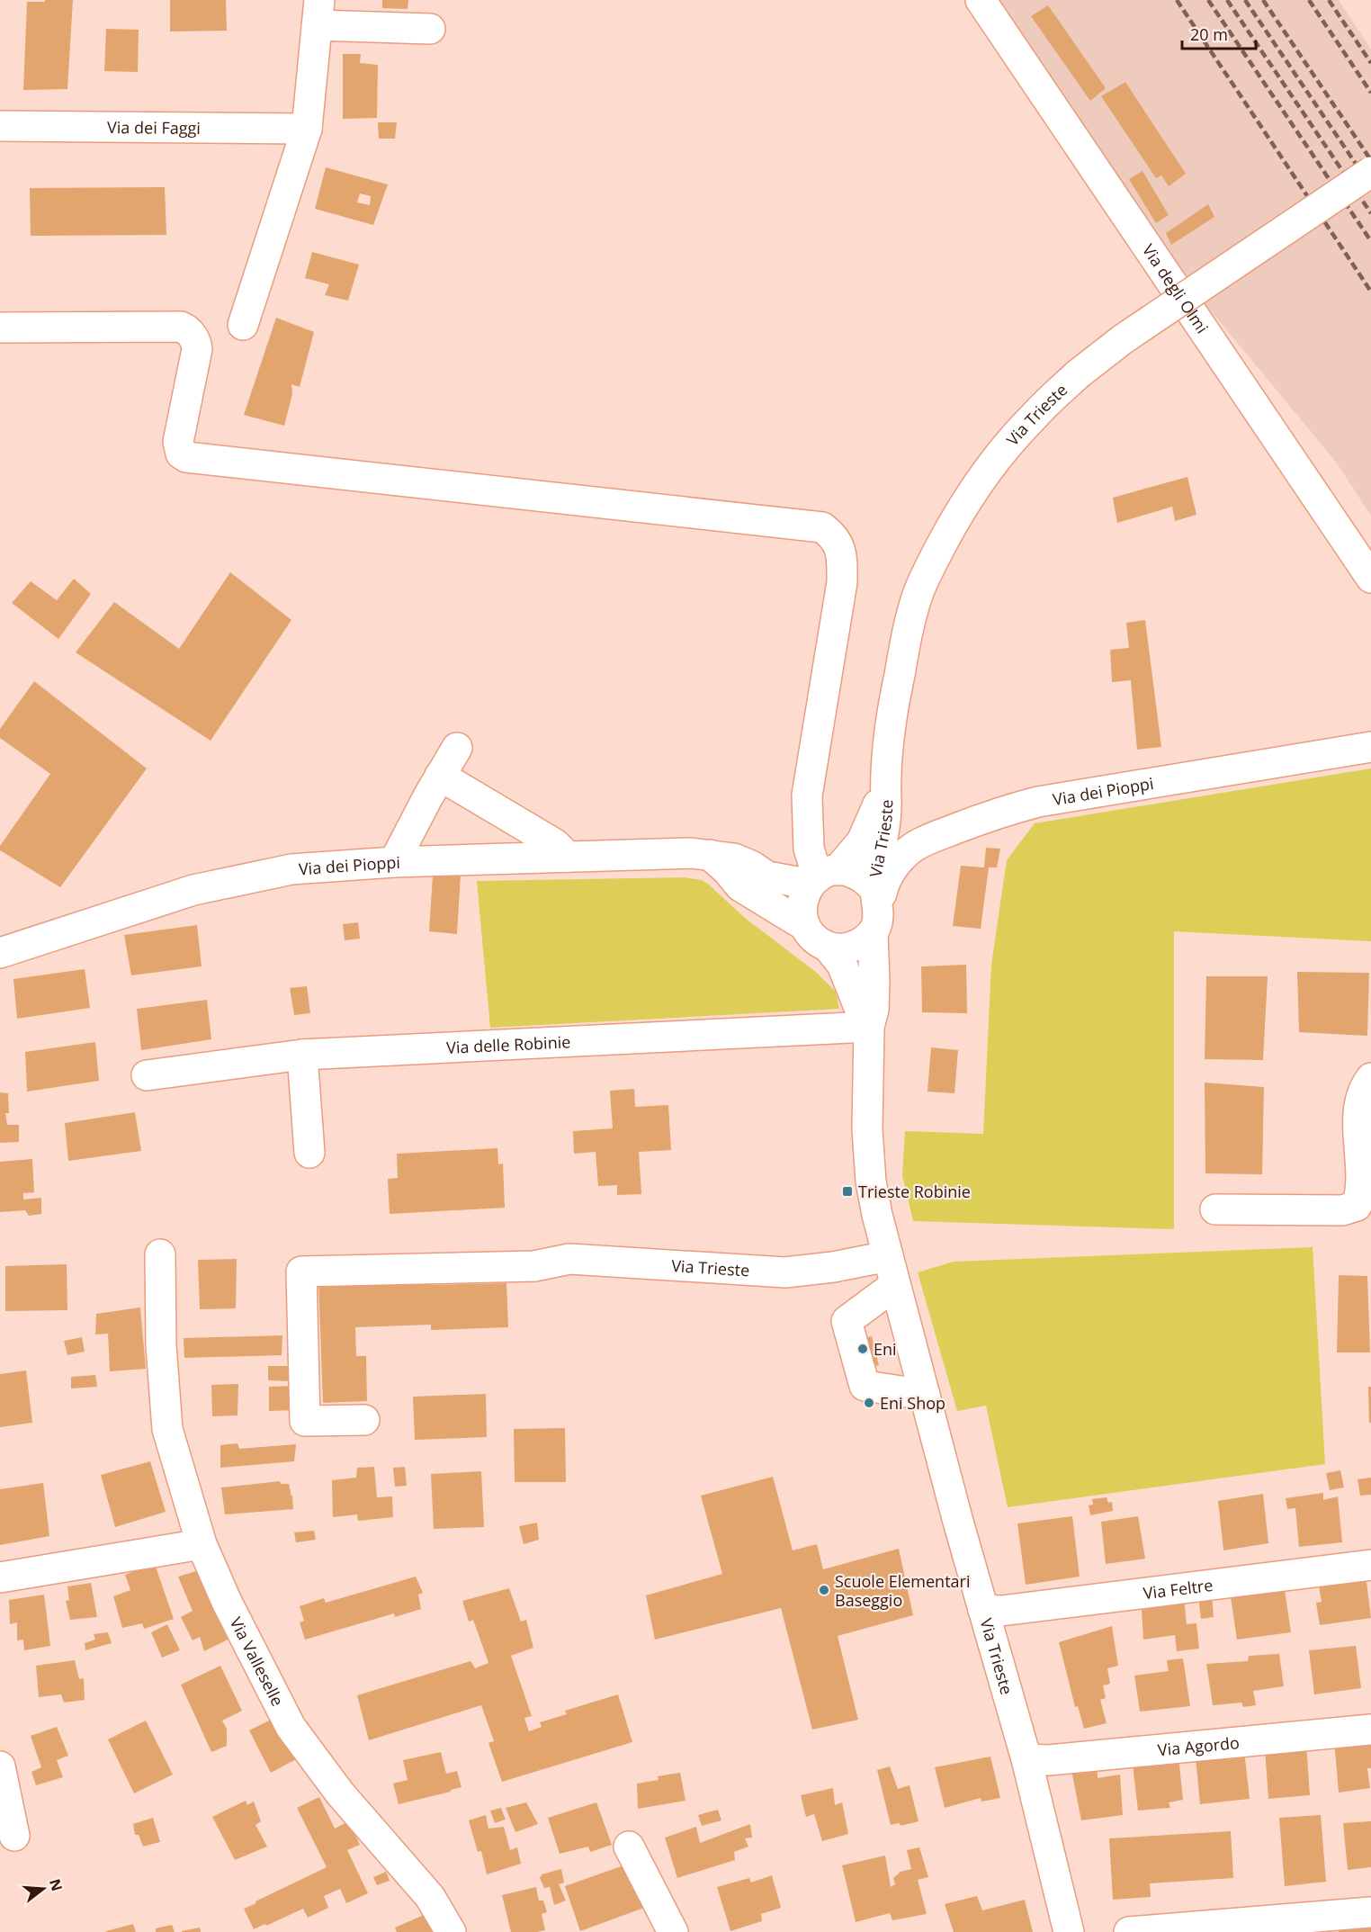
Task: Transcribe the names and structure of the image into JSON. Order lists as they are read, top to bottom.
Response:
{
  "streets": {
    "street": [
      "Via dei Faggi",
      "Via degli Olmi",
      "Via Trieste",
      "Via dei Pioppi",
      "Via delle Robinie",
      "Via Feltre",
      "Via Valleselle",
      "Via Agordo"
    ]
  },
  "crossings": [
    ["Via Trieste", "Via dei Pioppi"],
    ["Via Trieste", "Via delle Robinie"],
    ["Via Trieste", "Via Feltre"],
    ["Via Trieste", "Via Agordo"]
  ],
  "places": {
    "transit": ["Trieste Robinie"],
    "other": ["Eni", "Eni Shop", "Scuole Elementari Baseggio"]
  },
  "scale_bar": "20 m",
  "north": "right"
}
